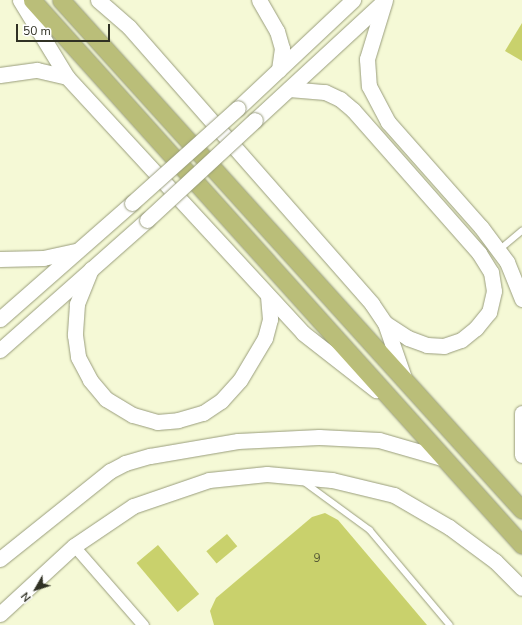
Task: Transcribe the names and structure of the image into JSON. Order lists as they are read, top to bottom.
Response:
{
  "house_numbers": ["9"],
  "scale_bar": "50 m",
  "north": "bottom left"
}
